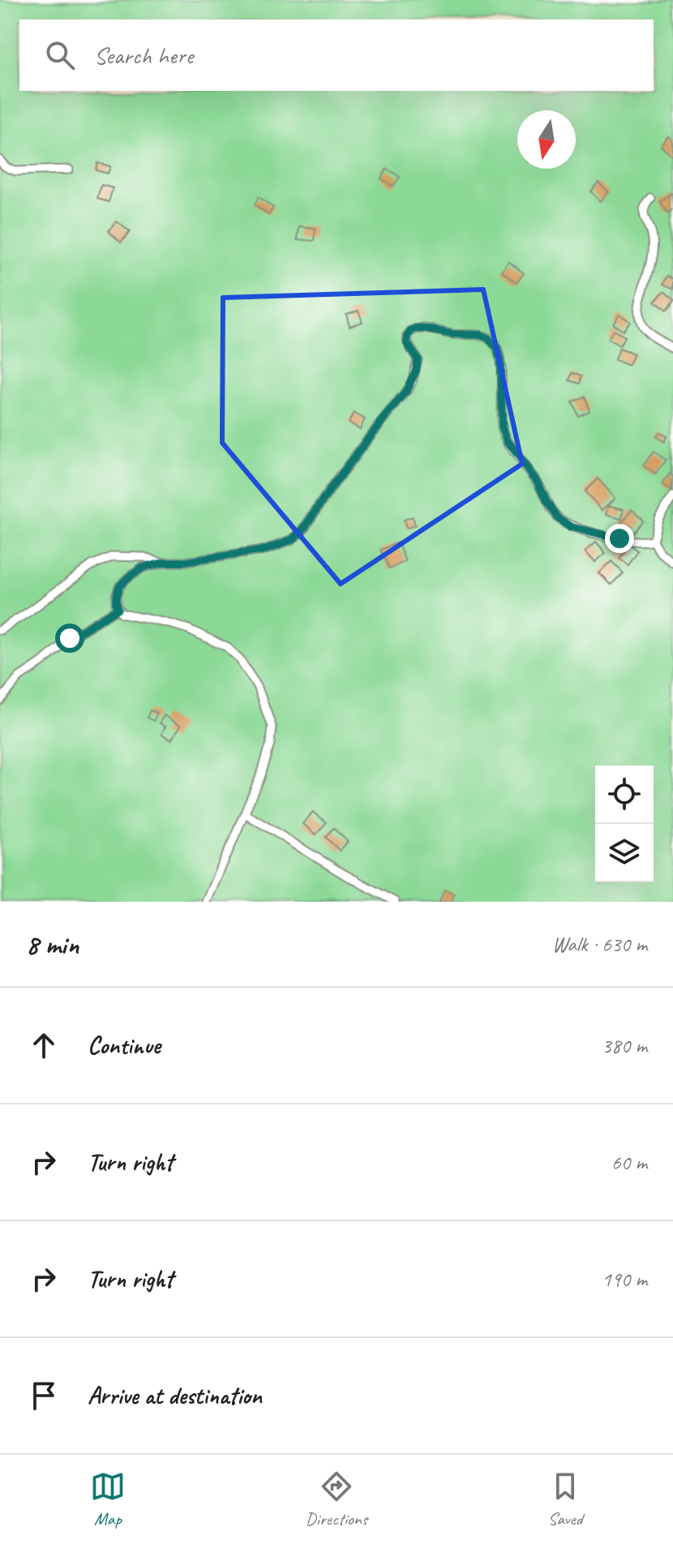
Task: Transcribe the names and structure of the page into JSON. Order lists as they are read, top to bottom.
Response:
{
  "north": "bottom",
  "page": {
    "search": "Search here",
    "heading": ["8 min", "Walk · 630 m"],
    "list": [
      ["Continue", "380 m"],
      ["Turn right", "60 m"],
      ["Turn right", "190 m"],
      "Arrive at destination"
    ],
    "nav": ["Map", "Directions", "Saved"]
  }
}
